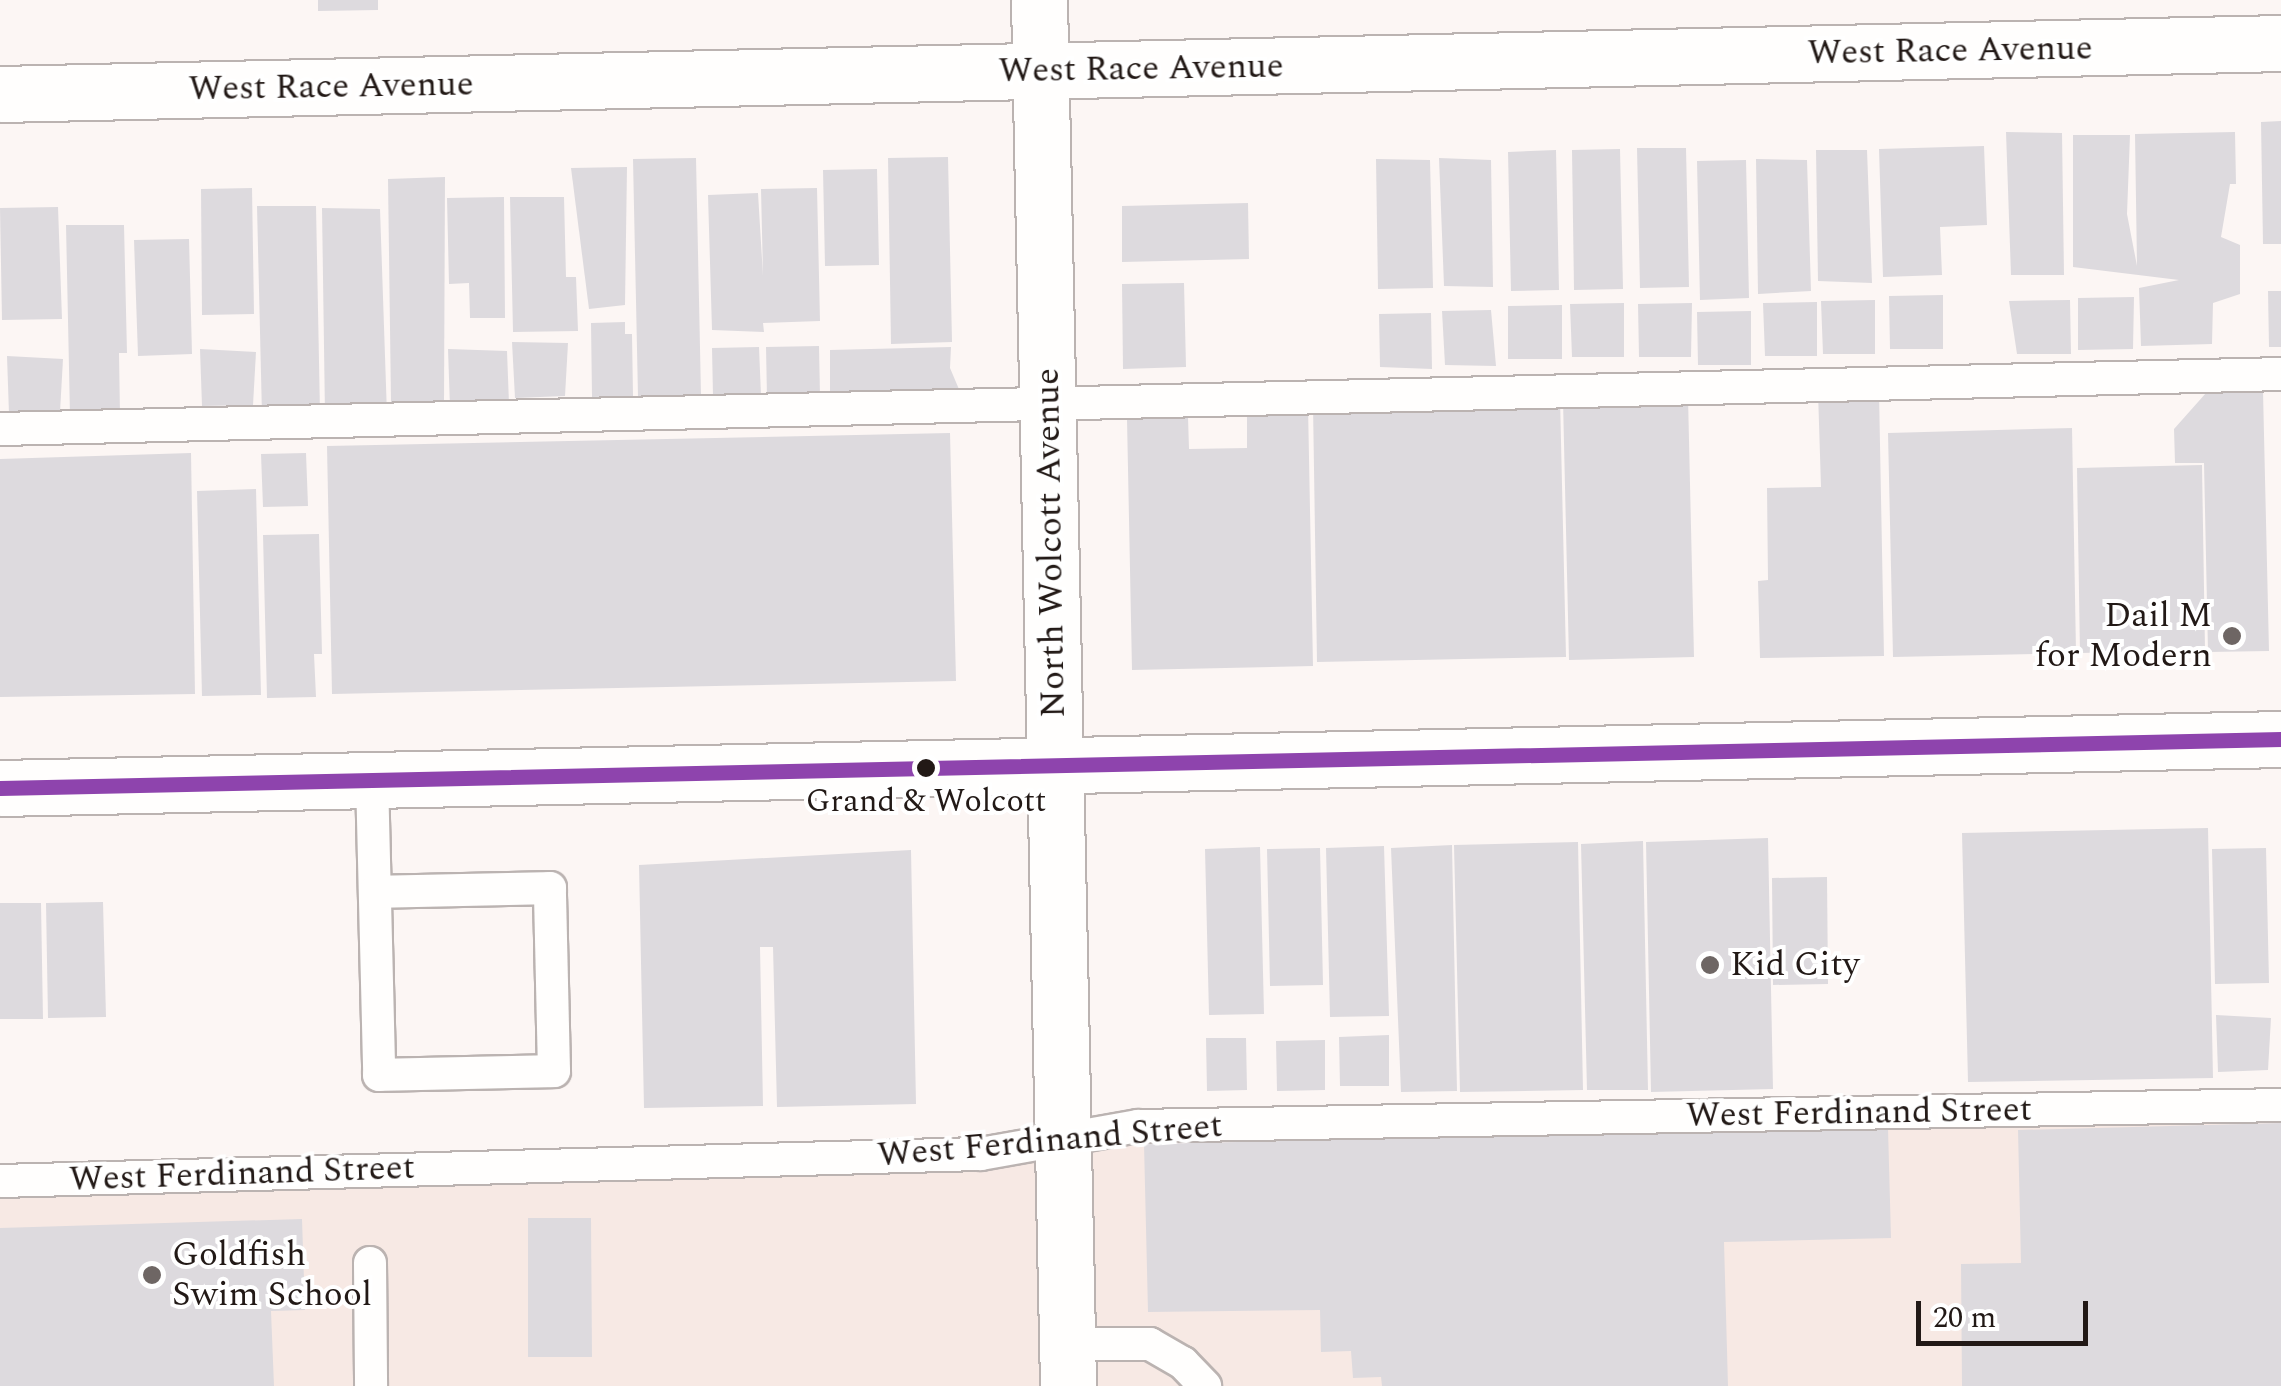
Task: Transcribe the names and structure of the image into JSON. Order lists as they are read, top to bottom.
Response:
{
  "streets": {
    "street": ["West Race Avenue", "North Wolcott Avenue"],
    "lane": ["West Ferdinand Street"]
  },
  "crossings": [
    ["West Race Avenue", "North Wolcott Avenue"],
    ["North Wolcott Avenue", "West Ferdinand Street"]
  ],
  "places": [
    "Dail M for Modern",
    "Grand & Wolcott",
    "Kid City",
    "Goldfish Swim School"
  ],
  "scale_bar": "20 m"
}
